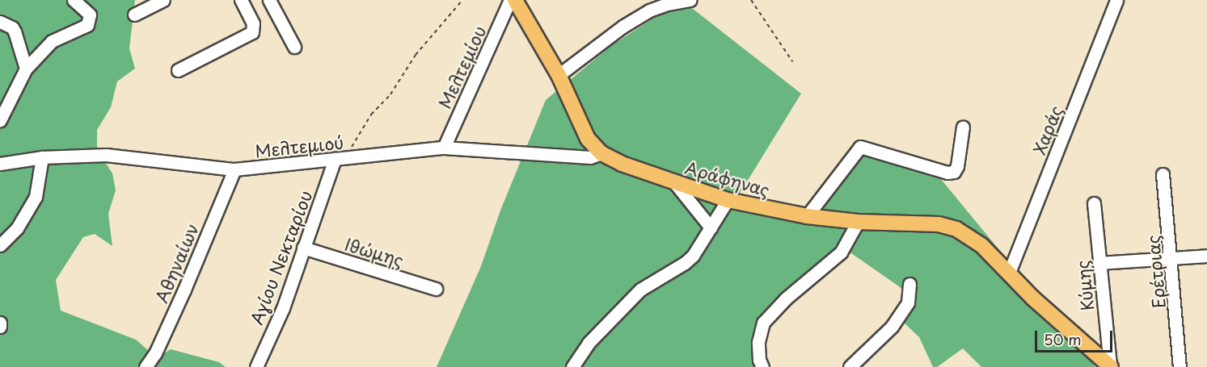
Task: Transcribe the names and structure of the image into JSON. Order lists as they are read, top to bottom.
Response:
{
  "streets": {
    "main road": ["Αράφηνας"],
    "street": [
      "Μελτεμίου",
      "Χαράς",
      "Μελτεμιού",
      "Ιθώμης",
      "Αγίου Νεκταρίου",
      "Αθηναίων",
      "Ερέτριας",
      "Κύμης"
    ]
  },
  "crossings": [
    ["Μελτεμίου", "Μελτεμιού"],
    ["Χαράς", "Αράφηνας"],
    ["Μελτεμιού", "Αράφηνας"],
    ["Μελτεμιού", "Αγίου Νεκταρίου"],
    ["Μελτεμιού", "Αθηναίων"],
    ["Αράφηνας", "Κύμης"],
    ["Ιθώμης", "Αγίου Νεκταρίου"]
  ],
  "scale_bar": "50 m"
}
